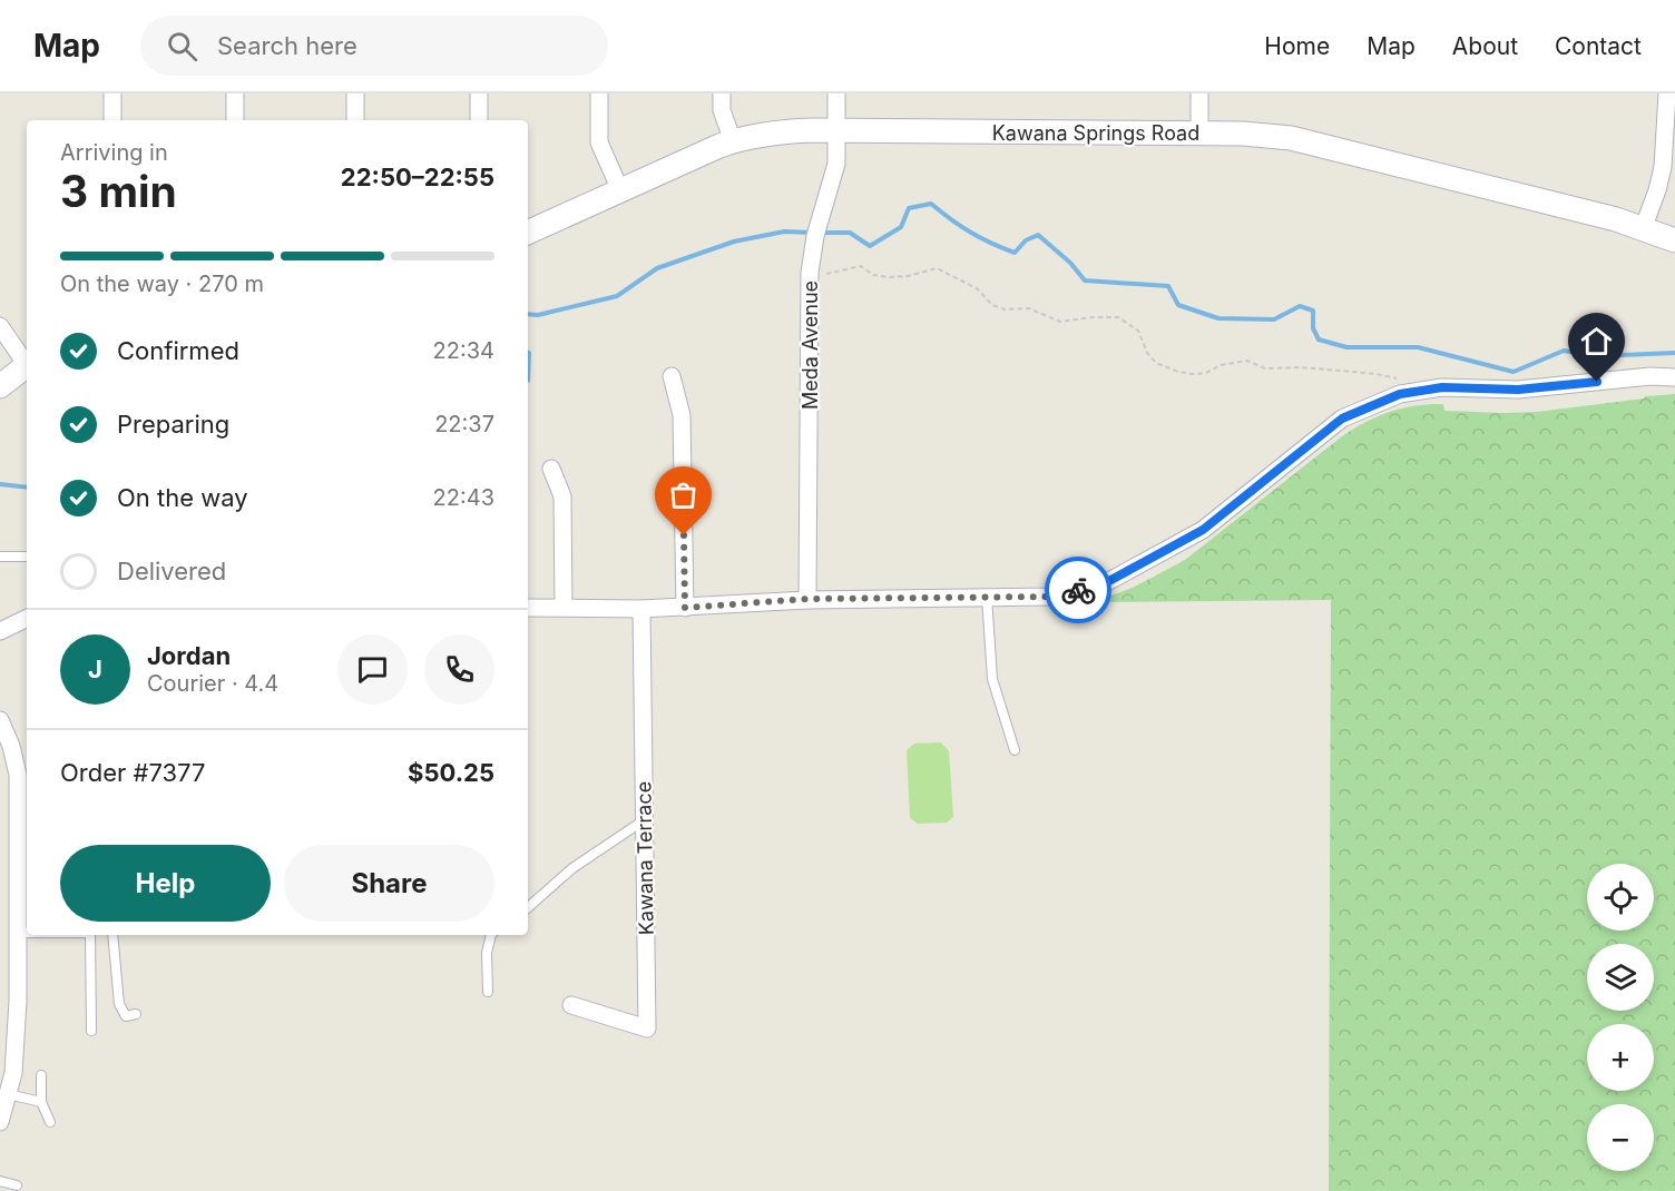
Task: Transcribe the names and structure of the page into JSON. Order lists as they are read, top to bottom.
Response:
{
  "streets": {
    "street": ["Kawana Springs Road", "Meda Avenue", "Kawana Terrace"]
  },
  "crossings": [
    ["Kawana Springs Road", "Meda Avenue"]
  ],
  "page": {
    "header": "Map",
    "search": "Search here",
    "nav": [
      "Home",
      "Map",
      "About",
      "Contact"
    ],
    "heading": ["3 min", "Arriving in", "22:50–22:55"],
    "panel": [
      "Jordan",
      "Courier · 4.4",
      "Order #7377",
      "$50.25"
    ],
    "bar": "On the way · 270 m",
    "list": [
      ["Confirmed", "22:34"],
      ["Preparing", "22:37"],
      ["On the way", "22:43"],
      "Delivered"
    ],
    "round": "J",
    "buttons": ["Help", "Share"],
    "map_buttons": ["+", "−"]
  }
}
